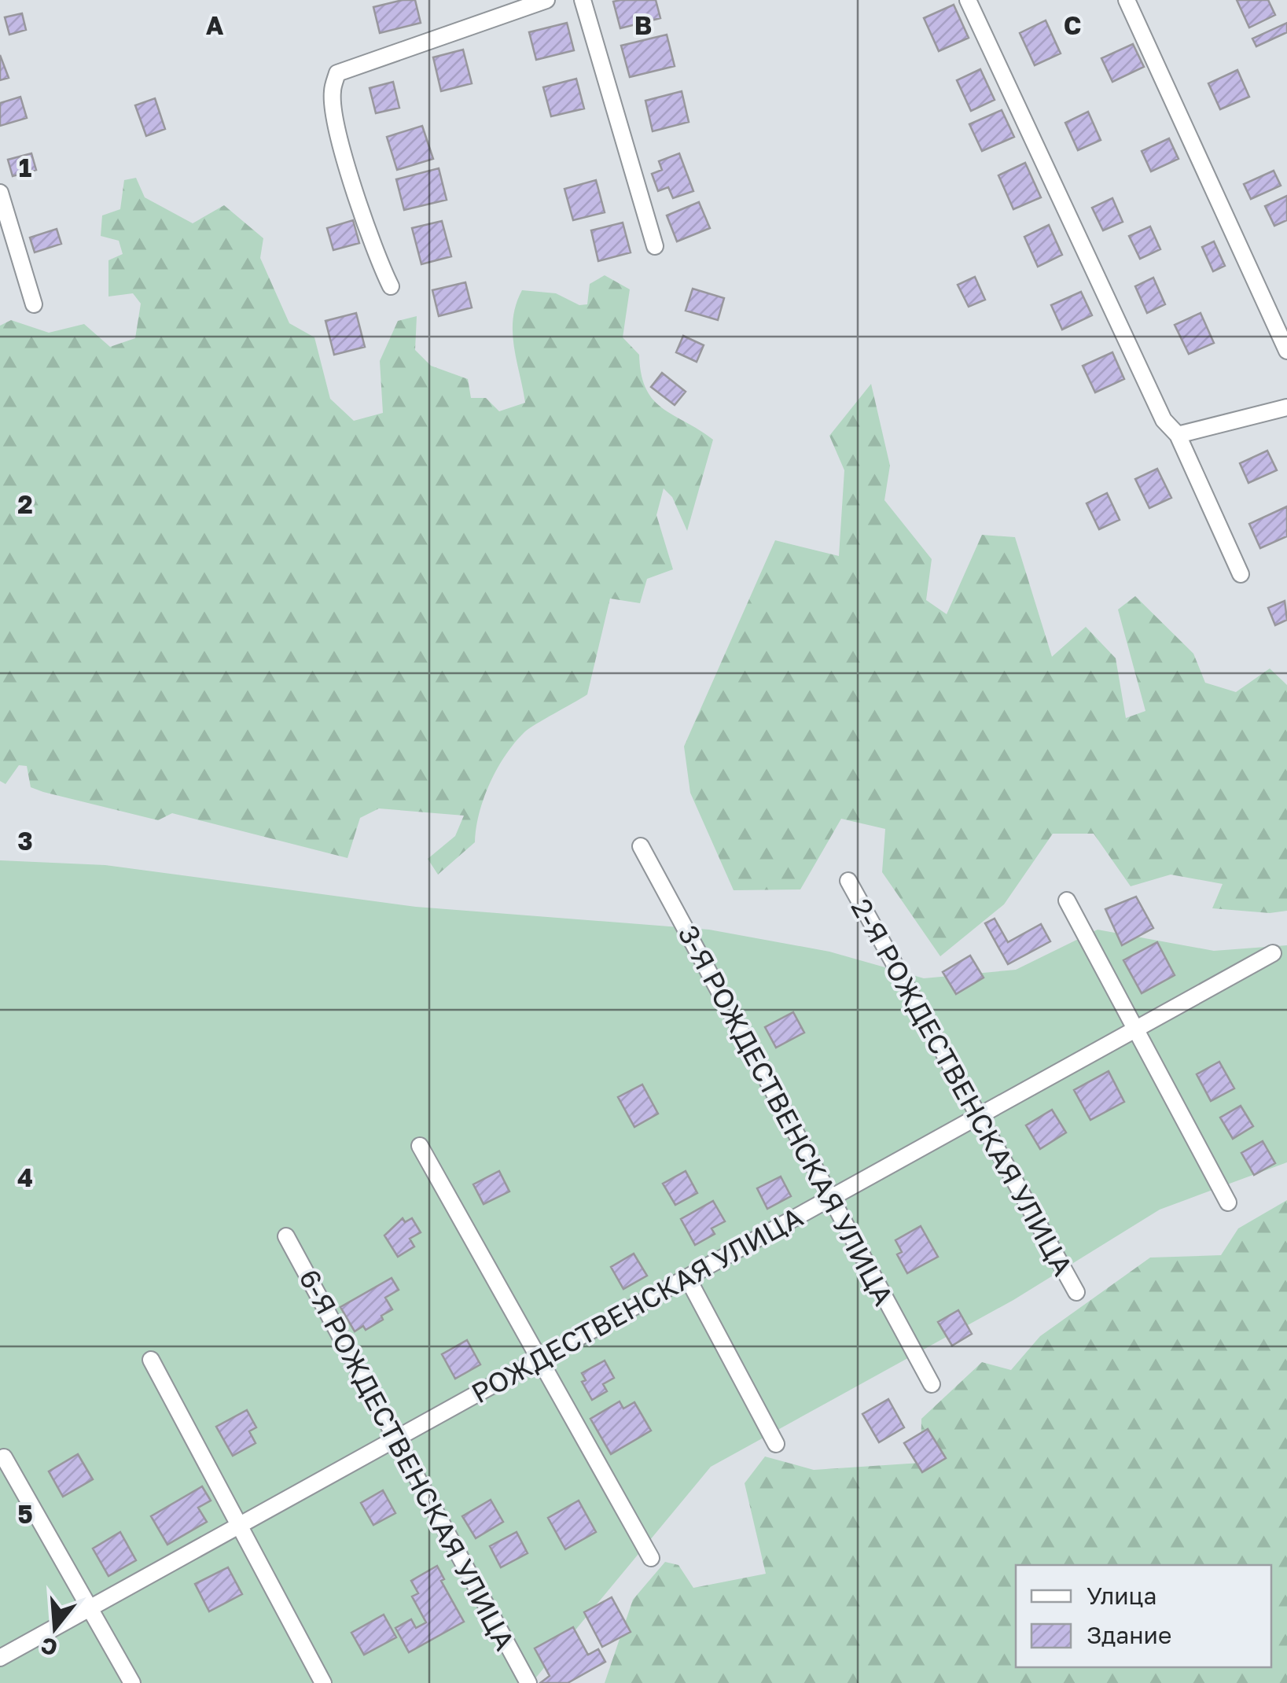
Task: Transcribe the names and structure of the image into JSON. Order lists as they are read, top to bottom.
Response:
{
  "streets": {
    "street": [
      "2-Я РОЖДЕСТВЕНСКАЯ УЛИЦА",
      "3-Я РОЖДЕСТВЕНСКАЯ УЛИЦА",
      "РОЖДЕСТВЕНСКАЯ УЛИЦА",
      "6-Я РОЖДЕСТВЕНСКАЯ УЛИЦА"
    ]
  },
  "crossings": [
    ["2-Я РОЖДЕСТВЕНСКАЯ УЛИЦА", "РОЖДЕСТВЕНСКАЯ УЛИЦА"],
    ["3-Я РОЖДЕСТВЕНСКАЯ УЛИЦА", "РОЖДЕСТВЕНСКАЯ УЛИЦА"],
    ["РОЖДЕСТВЕНСКАЯ УЛИЦА", "6-Я РОЖДЕСТВЕНСКАЯ УЛИЦА"]
  ],
  "legend": ["Улица", "Здание"],
  "north": "bottom",
  "grid": {
    "columns": ["A", "B", "C"],
    "rows": [
      "1",
      "2",
      "3",
      "4",
      "5"
    ]
  }
}
